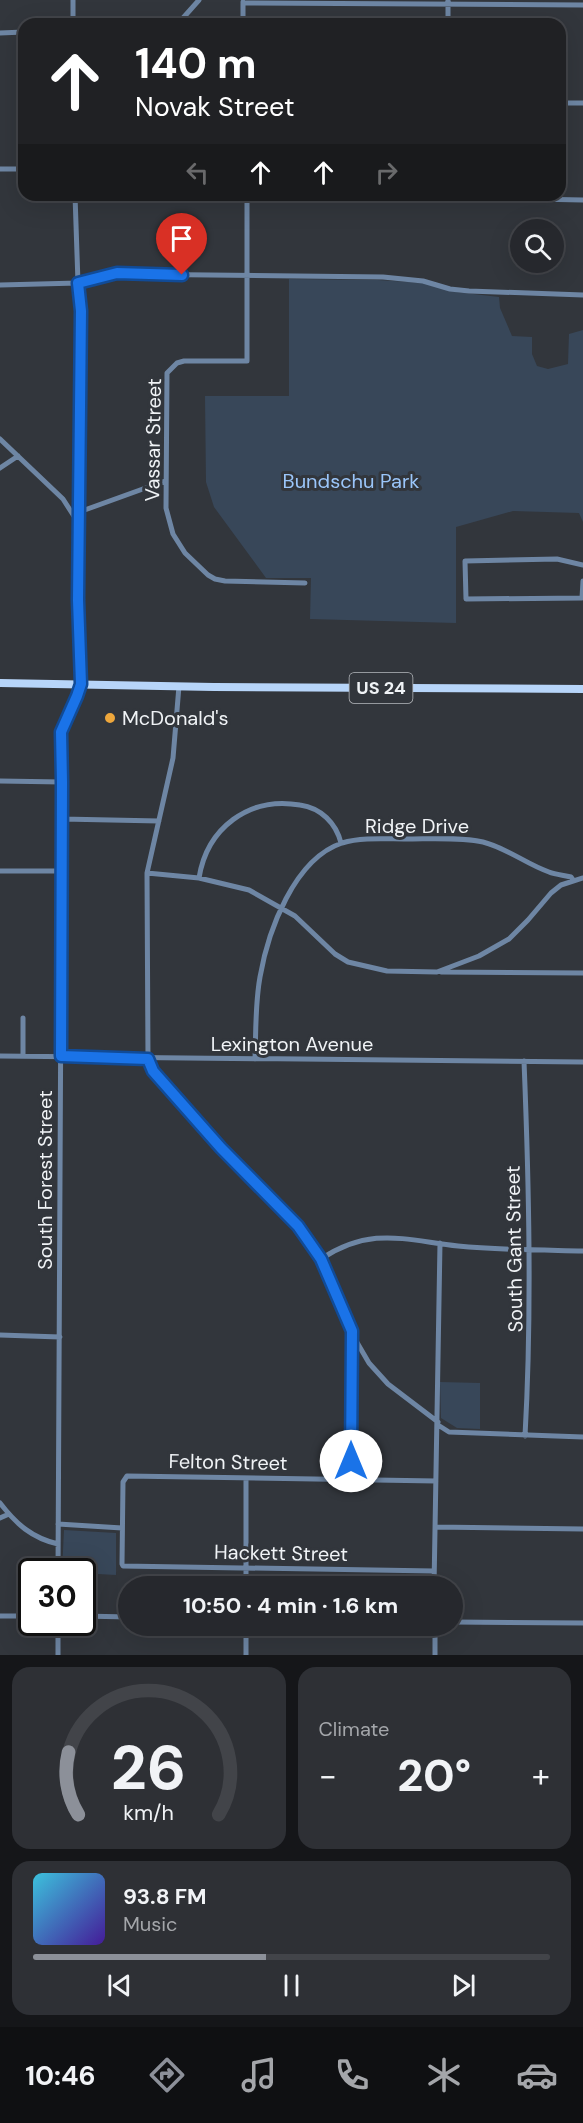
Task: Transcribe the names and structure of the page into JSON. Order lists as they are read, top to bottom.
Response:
{
  "streets": {
    "main road": ["US 24"],
    "street": [
      "Vassar Street",
      "Ridge Drive",
      "Lexington Avenue",
      "South Forest Street",
      "South Gant Street",
      "Felton Street",
      "Hackett Street"
    ]
  },
  "crossings": [
    ["US 24", "South Forest Street"],
    ["Ridge Drive", "Lexington Avenue"],
    ["Lexington Avenue", "South Forest Street"],
    ["Lexington Avenue", "South Gant Street"],
    ["Felton Street", "Hackett Street"]
  ],
  "parks": ["Bundschu Park"],
  "places": ["McDonald's"],
  "page": {
    "turn": ["140 m", "Novak Street"],
    "limit": "30",
    "trip": "10:50 · 4 min · 1.6 km",
    "tile": "Climate",
    "heat": ["−", "20°", "+"],
    "song": ["93.8 FM", "Music"],
    "tabs": "10:46",
    "gauge": ["26", "km/h"]
  }
}
